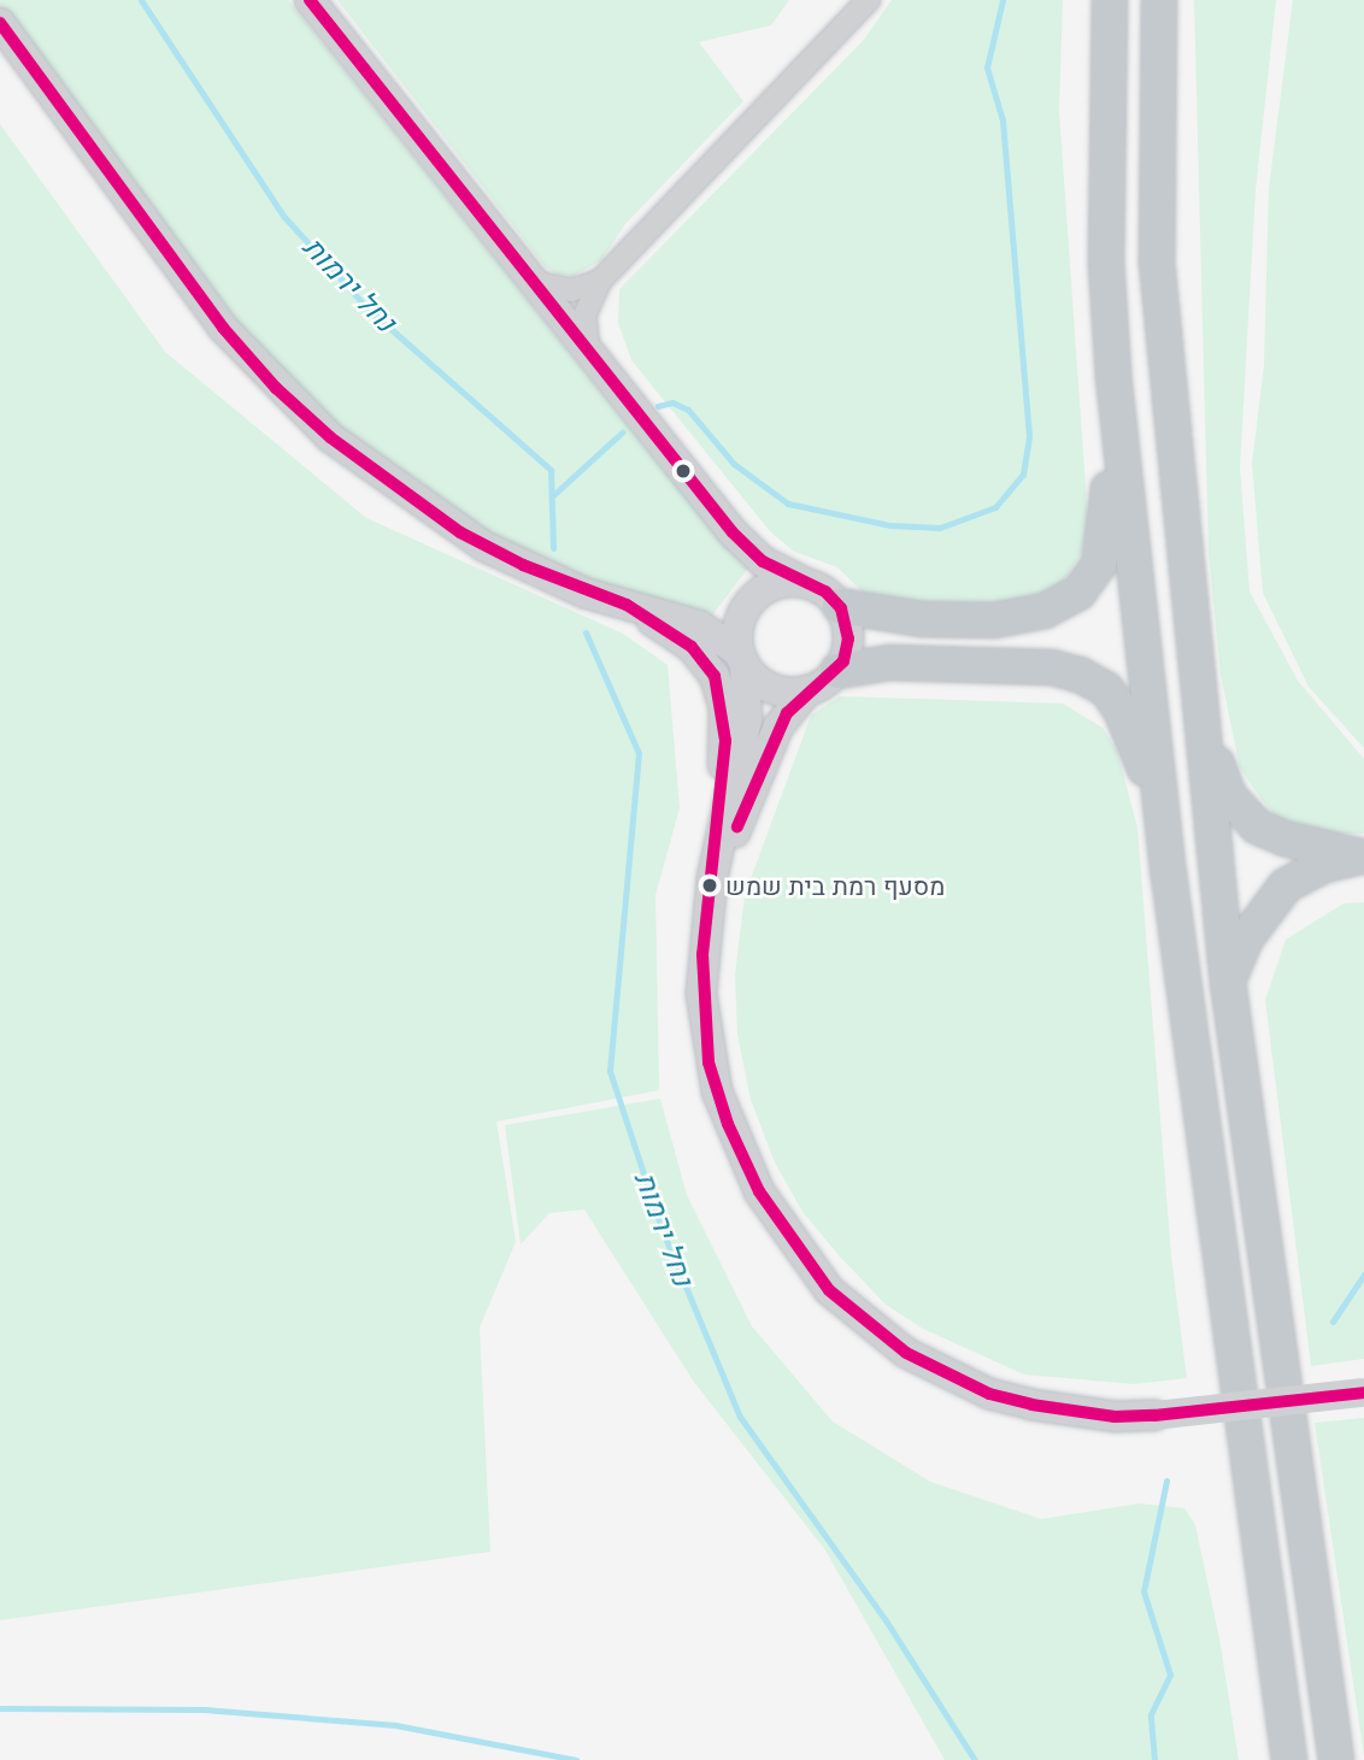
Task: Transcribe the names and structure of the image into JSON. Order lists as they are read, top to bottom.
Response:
{
  "water": ["נחל ירמות"],
  "places": ["מסעף רמת בית שמש"]
}
